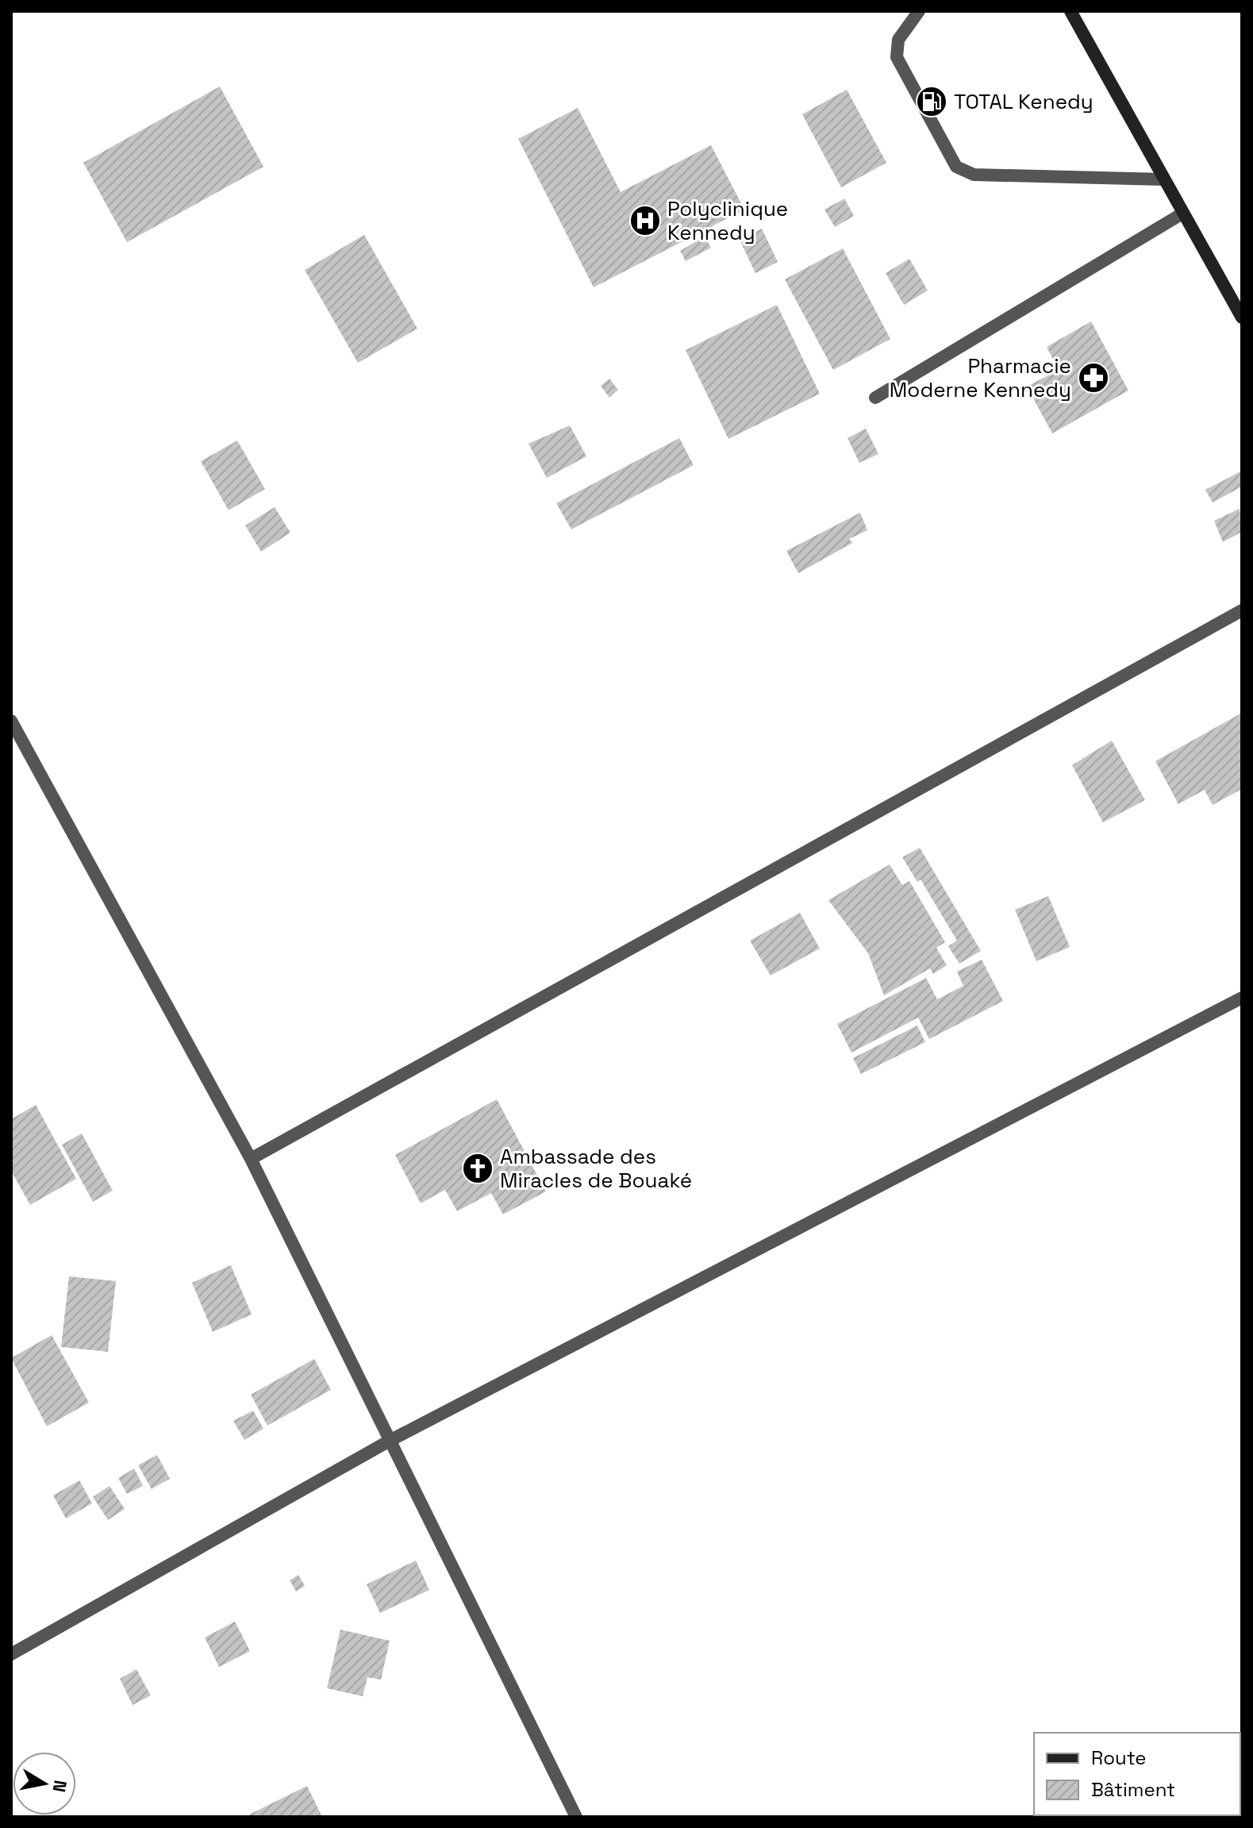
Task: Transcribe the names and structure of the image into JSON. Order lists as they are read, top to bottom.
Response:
{
  "places": {
    "fuel station": ["TOTAL Kenedy"],
    "hospital": ["Polyclinique Kennedy"],
    "pharmacy": ["Pharmacie Moderne Kennedy"],
    "church": ["Ambassade des Miracles de Bouaké"]
  },
  "legend": ["Route", "Bâtiment"],
  "north": "right"
}
